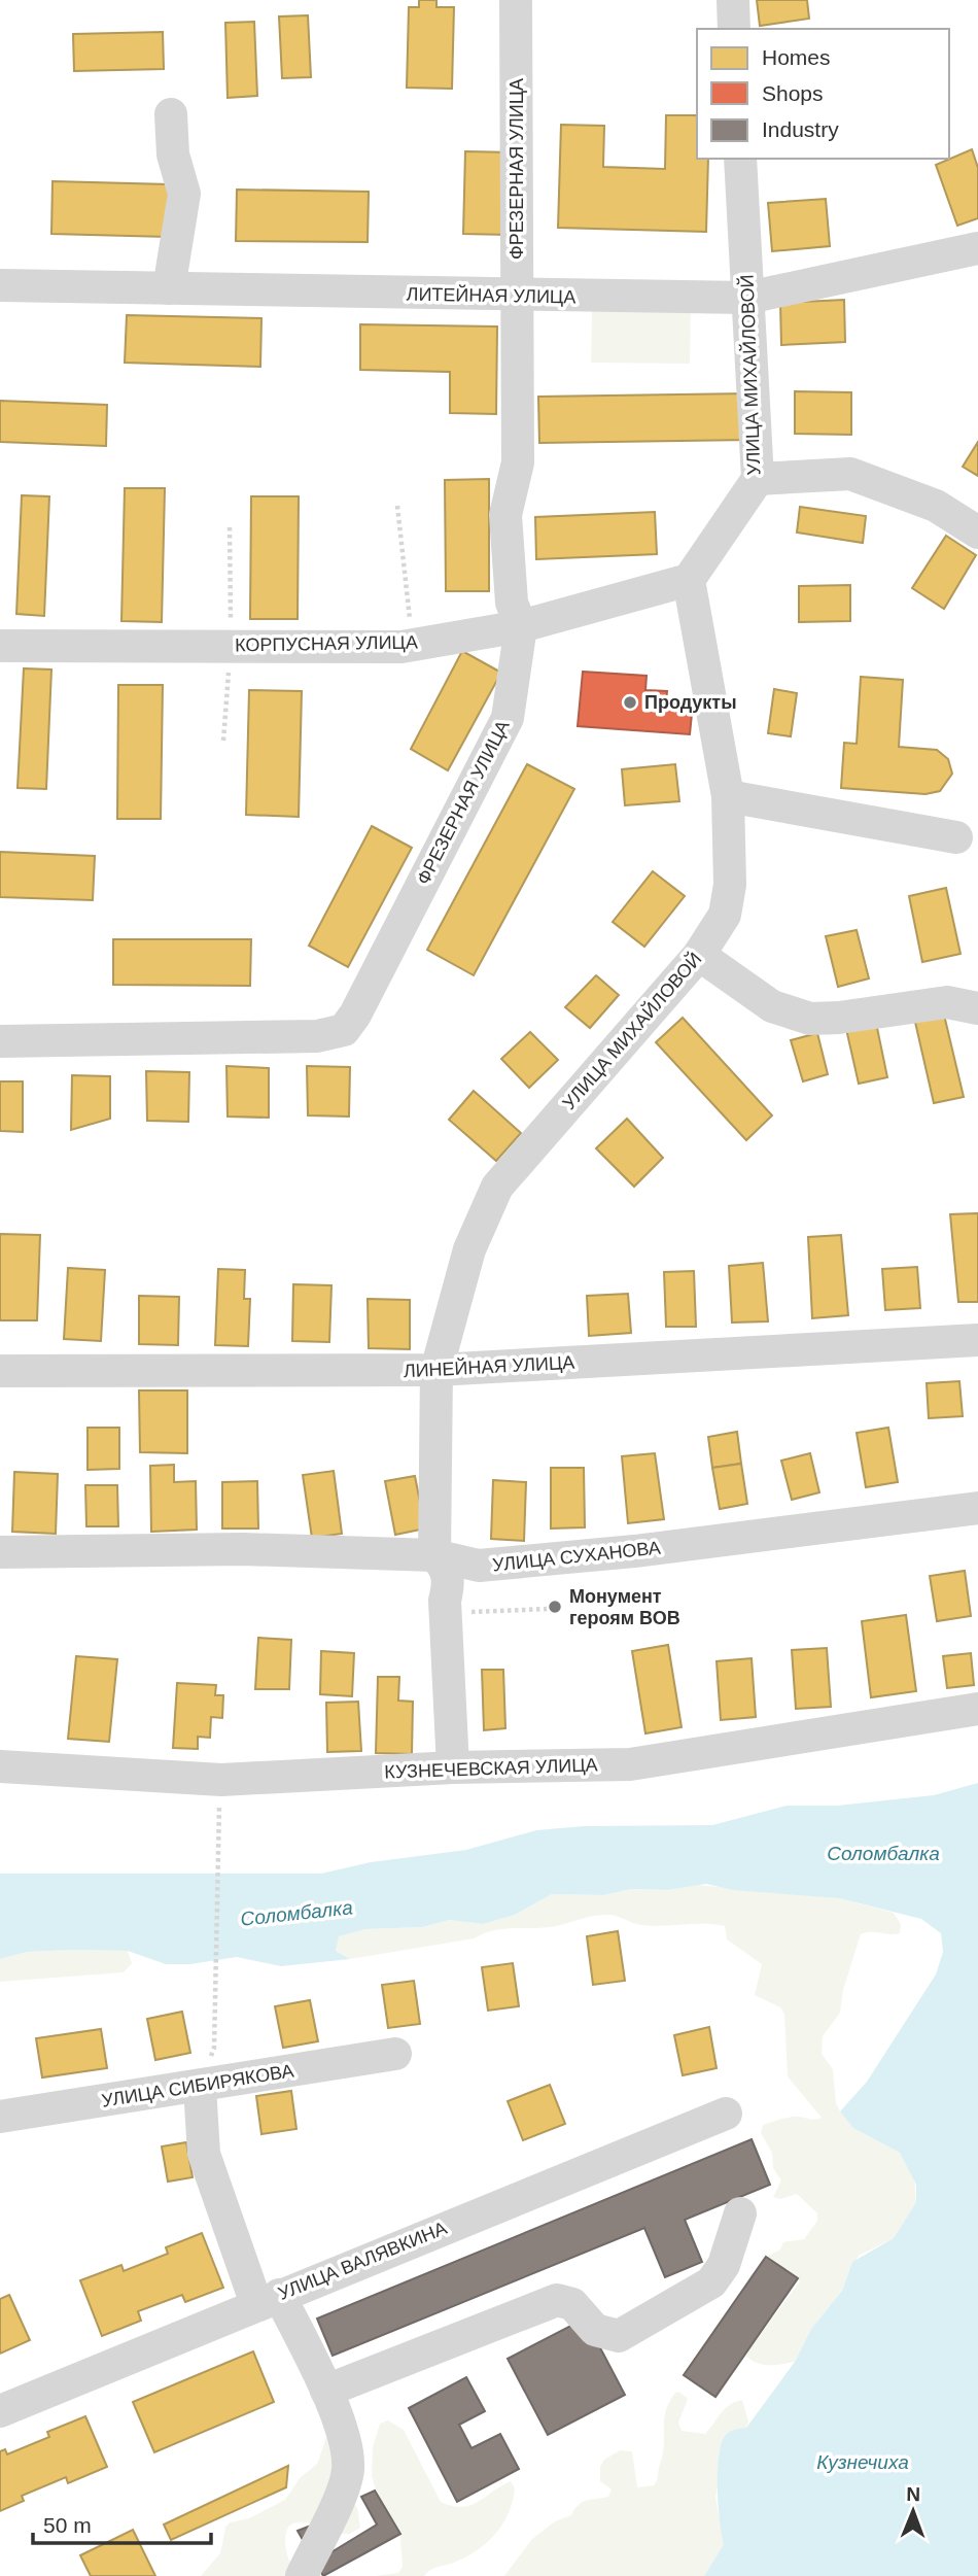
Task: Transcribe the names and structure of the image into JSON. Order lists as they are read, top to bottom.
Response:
{
  "streets": {
    "street": [
      "ФРЕЗЕРНАЯ УЛИЦА",
      "ЛИТЕЙНАЯ УЛИЦА",
      "УЛИЦА МИХАЙЛОВОЙ",
      "КОРПУСНАЯ УЛИЦА",
      "ЛИНЕЙНАЯ УЛИЦА",
      "УЛИЦА СУХАНОВА",
      "КУЗНЕЧЕВСКАЯ УЛИЦА",
      "УЛИЦА СИБИРЯКОВА",
      "УЛИЦА ВАЛЯВКИНА"
    ]
  },
  "crossings": [
    ["ФРЕЗЕРНАЯ УЛИЦА", "ЛИТЕЙНАЯ УЛИЦА"],
    ["ФРЕЗЕРНАЯ УЛИЦА", "КОРПУСНАЯ УЛИЦА"],
    ["ЛИТЕЙНАЯ УЛИЦА", "УЛИЦА МИХАЙЛОВОЙ"],
    ["УЛИЦА МИХАЙЛОВОЙ", "КОРПУСНАЯ УЛИЦА"],
    ["УЛИЦА МИХАЙЛОВОЙ", "ЛИНЕЙНАЯ УЛИЦА"],
    ["УЛИЦА МИХАЙЛОВОЙ", "УЛИЦА СУХАНОВА"],
    ["УЛИЦА МИХАЙЛОВОЙ", "КУЗНЕЧЕВСКАЯ УЛИЦА"]
  ],
  "water": ["Соломбалка", "Кузнечиха"],
  "places": ["Продукты", "Монумент героям ВОВ"],
  "legend": ["Homes", "Shops", "Industry"],
  "scale_bar": "50 m",
  "north": "top"
}
